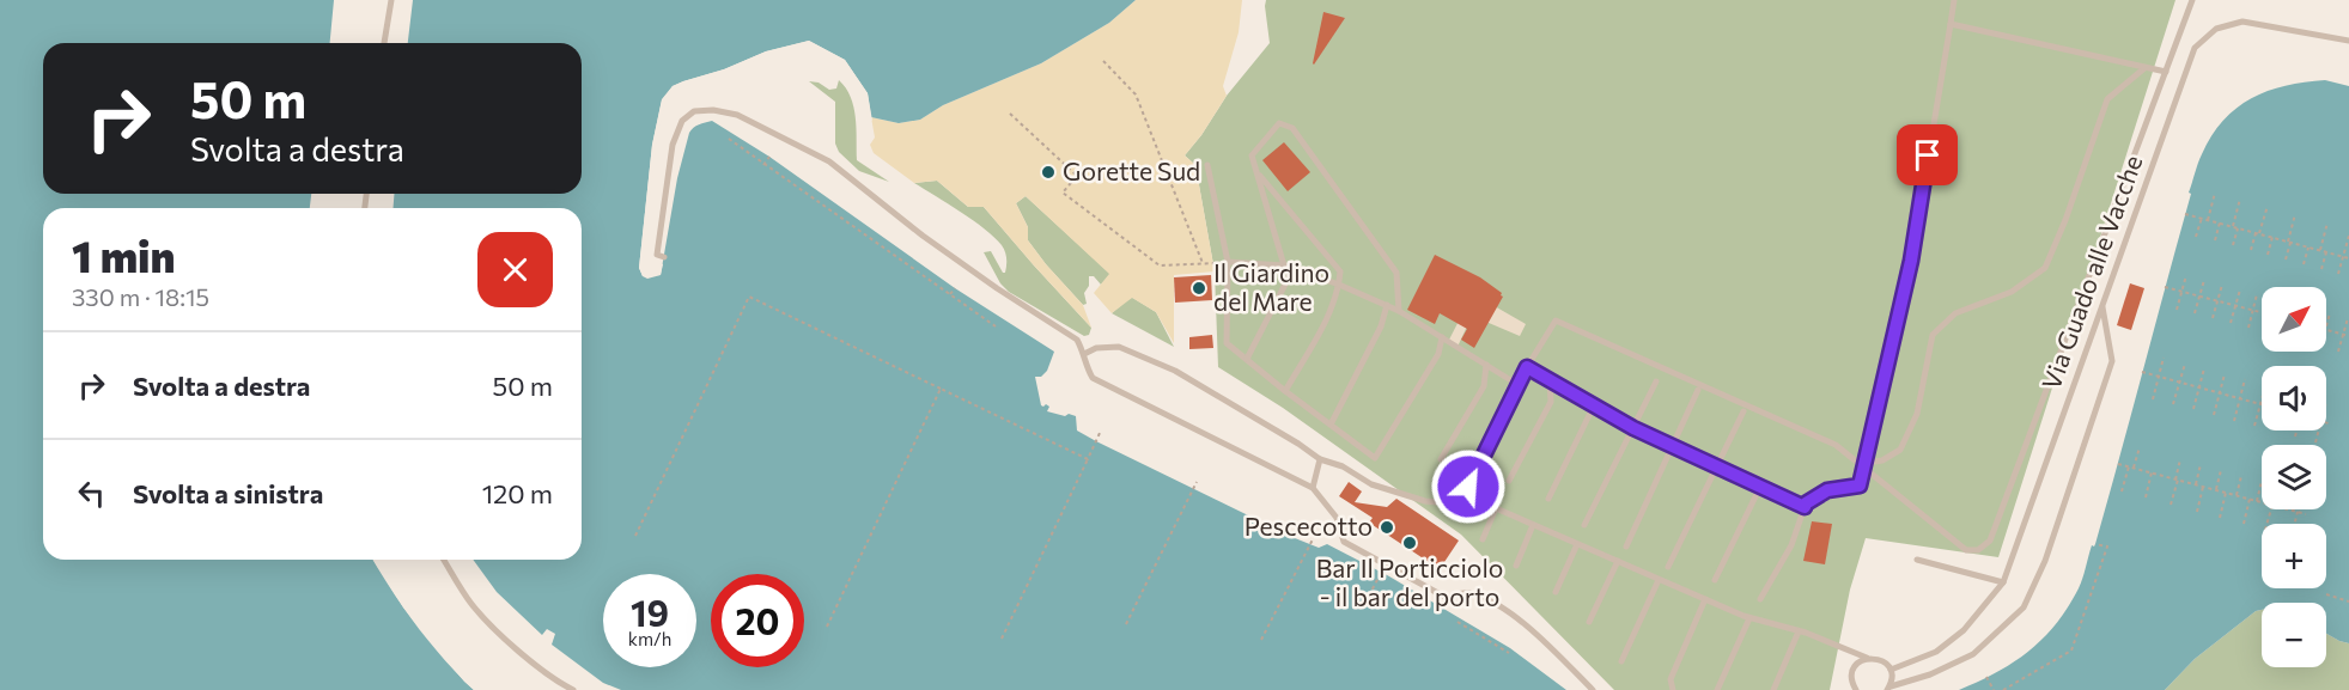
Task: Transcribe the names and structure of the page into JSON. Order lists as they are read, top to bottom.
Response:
{
  "streets": {
    "lane": ["Via Guado alle Vacche"]
  },
  "places": [
    "Gorette Sud",
    "Il Giardino del Mare",
    "Pescecotto",
    "Bar Il Porticciolo - il bar del porto"
  ],
  "north": "top right",
  "page": {
    "turn": ["50 m", "Svolta a destra"],
    "heading": ["1 min", "330 m · 18:15"],
    "map_buttons": ["+", "−"],
    "list": [
      {
        "name": "Svolta a destra",
        "value": "50 m"
      },
      {
        "name": "Svolta a sinistra",
        "value": "120 m"
      }
    ],
    "speed": "19 km/h",
    "limit": "20"
  }
}
